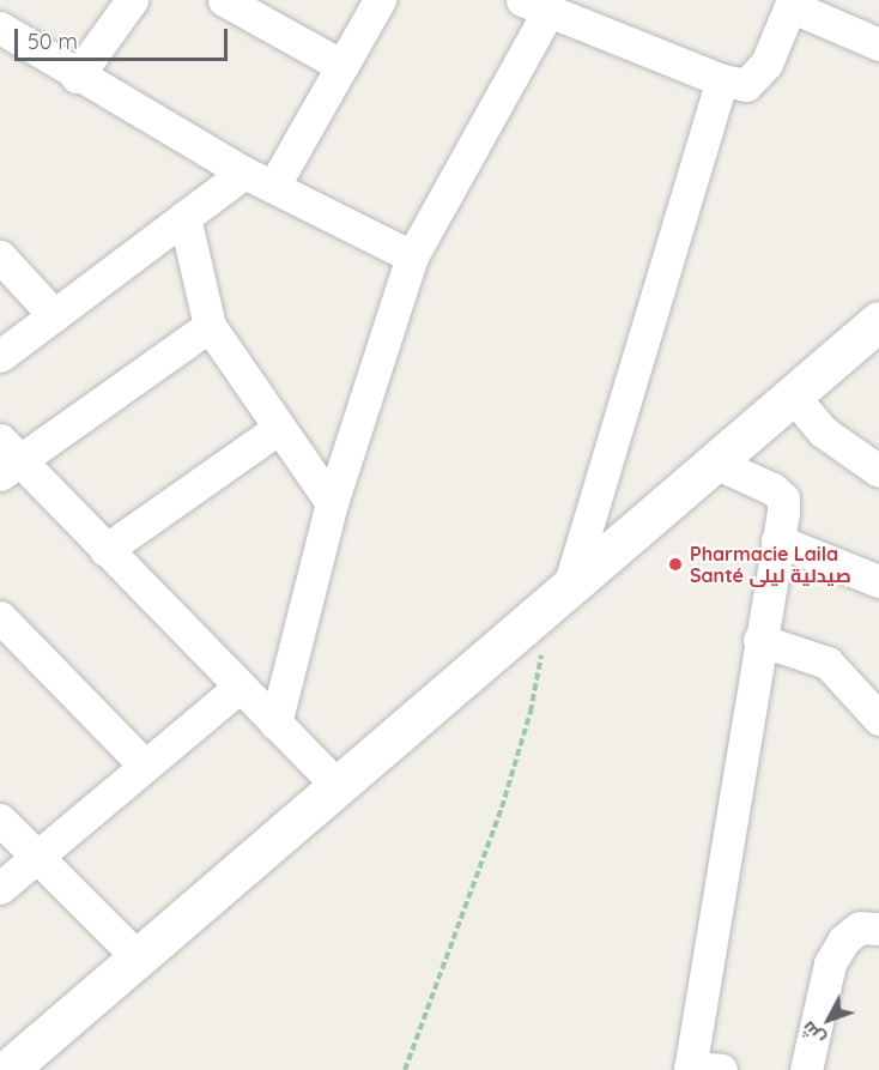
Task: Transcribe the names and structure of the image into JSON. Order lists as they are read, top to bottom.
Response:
{
  "places": ["Pharmacie Laila Santé صيدلية ليلى"],
  "scale_bar": "50 m",
  "north": "bottom left"
}
